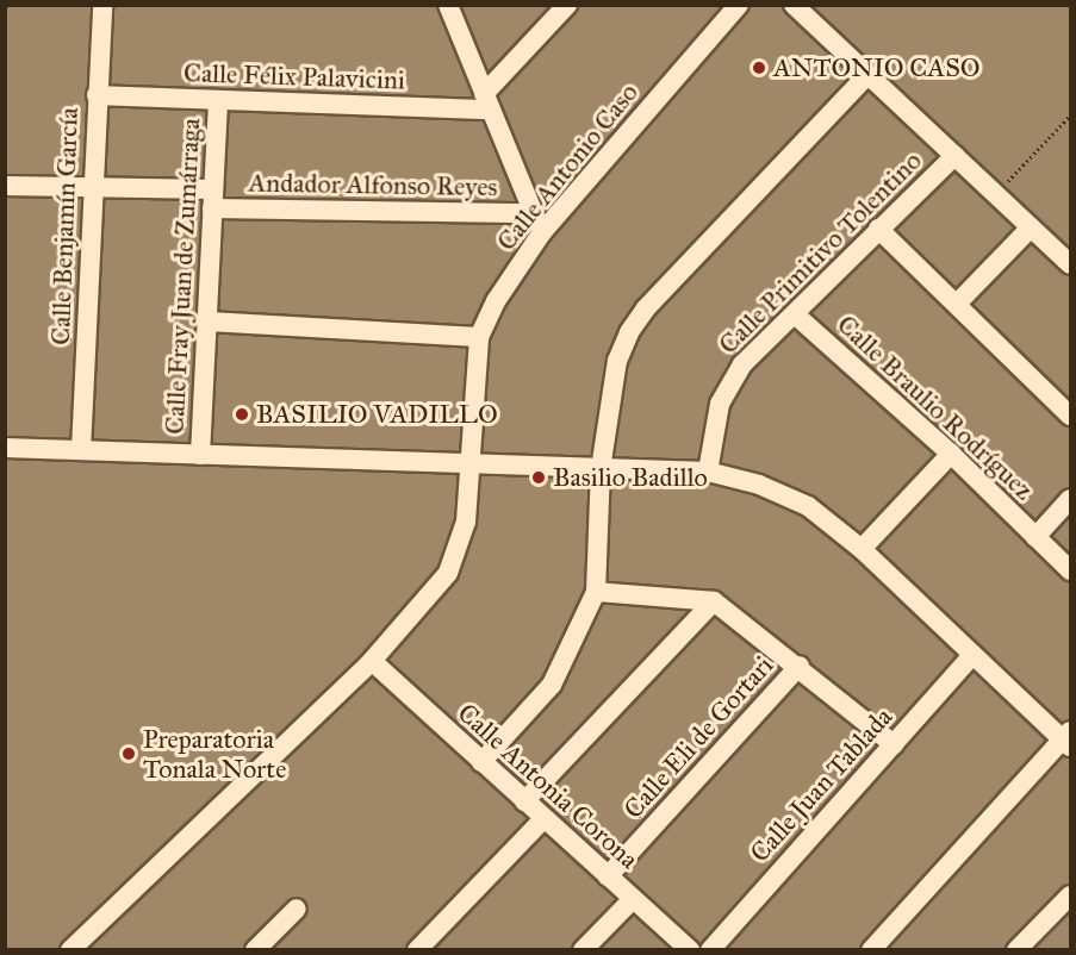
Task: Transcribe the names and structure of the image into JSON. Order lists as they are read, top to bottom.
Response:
{
  "streets": {
    "street": [
      "Calle Félix Palavicini",
      "Calle Antonio Caso",
      "Andador Alfonso Reyes",
      "Calle Benjamín García",
      "Calle Primitivo Tolentino",
      "Calle Fray Juan de Zumárraga",
      "Calle Braulio Rodríguez",
      "Calle Eli de Gortari",
      "Calle Juan Tablada",
      "Calle Antonia Corona"
    ]
  },
  "crossings": [
    ["Calle Félix Palavicini", "Calle Benjamín García"],
    ["Calle Félix Palavicini", "Calle Fray Juan de Zumárraga"],
    ["Calle Antonio Caso", "Calle Antonia Corona"],
    ["Andador Alfonso Reyes", "Calle Benjamín García"],
    ["Andador Alfonso Reyes", "Calle Fray Juan de Zumárraga"],
    ["Calle Primitivo Tolentino", "Calle Braulio Rodríguez"],
    ["Calle Eli de Gortari", "Calle Antonia Corona"]
  ],
  "places": [
    "ANTONIO CASO",
    "BASILIO VADILLO",
    "Basilio Badillo",
    "Preparatoria Tonala Norte"
  ]
}
